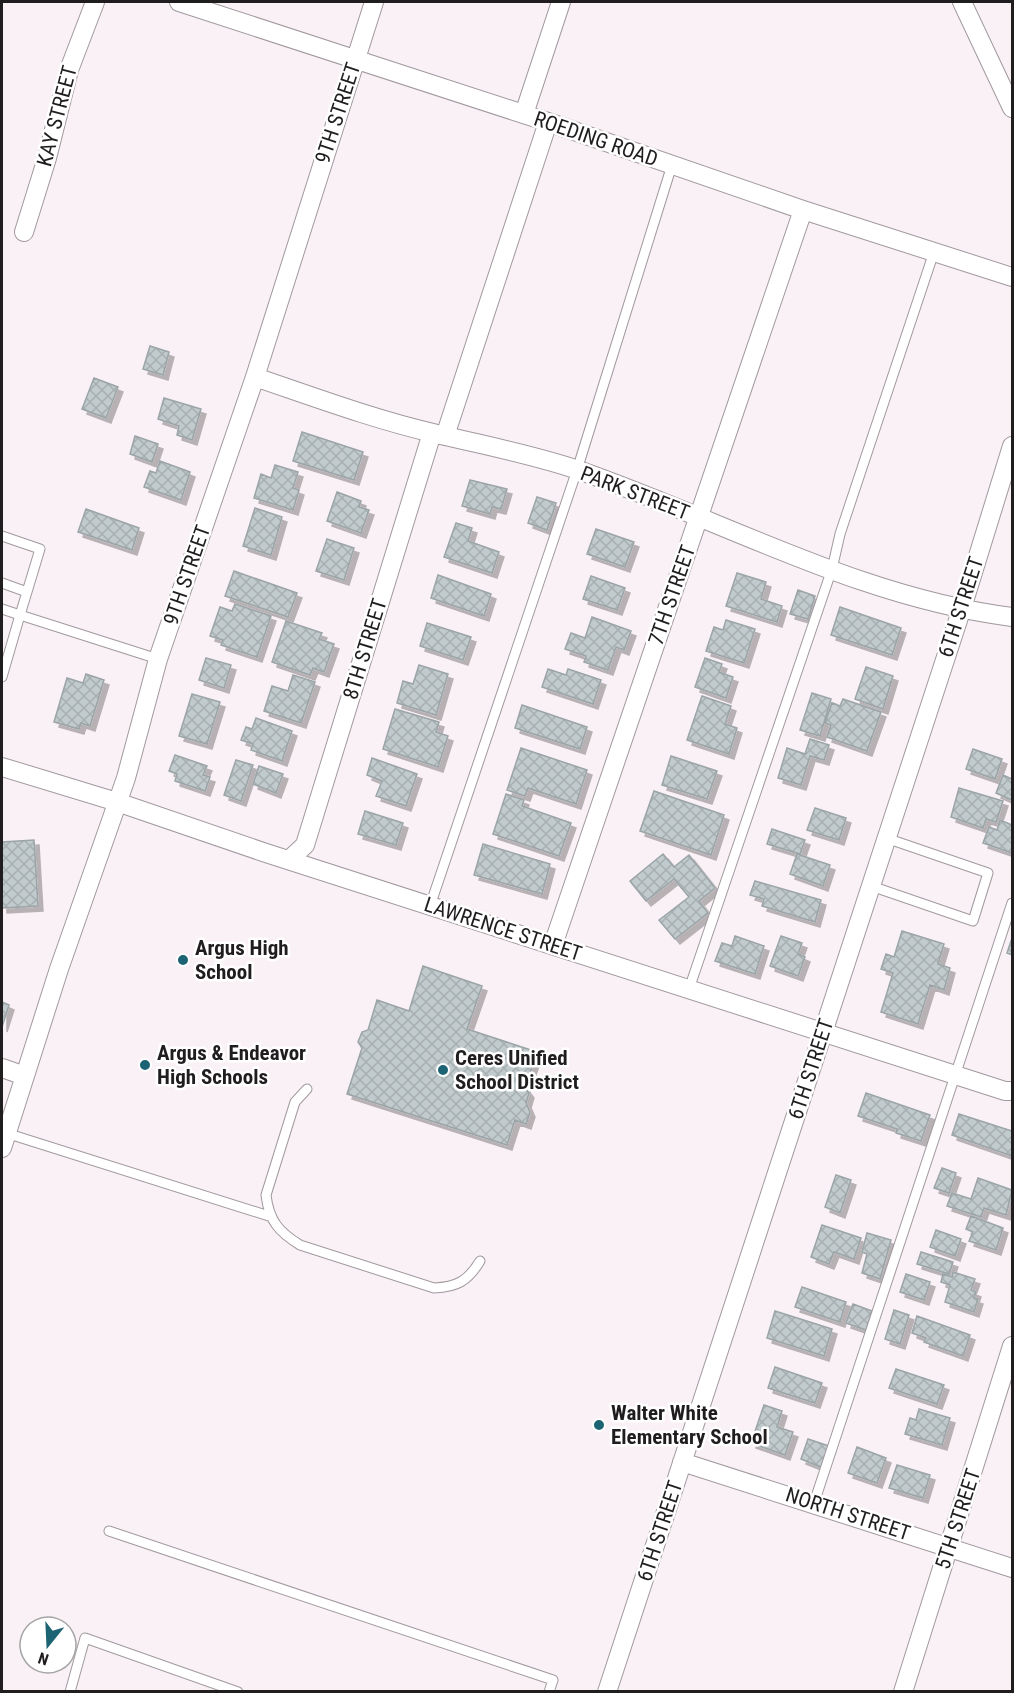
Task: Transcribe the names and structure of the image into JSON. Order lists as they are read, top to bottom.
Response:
{
  "streets": {
    "street": [
      "9TH STREET",
      "KAY STREET",
      "ROEDING ROAD",
      "PARK STREET",
      "7TH STREET",
      "6TH STREET",
      "8TH STREET",
      "LAWRENCE STREET",
      "NORTH STREET",
      "5TH STREET"
    ]
  },
  "crossings": [
    ["9TH STREET", "ROEDING ROAD"],
    ["9TH STREET", "PARK STREET"],
    ["9TH STREET", "LAWRENCE STREET"],
    ["ROEDING ROAD", "7TH STREET"],
    ["ROEDING ROAD", "8TH STREET"],
    ["PARK STREET", "7TH STREET"],
    ["PARK STREET", "6TH STREET"],
    ["PARK STREET", "8TH STREET"],
    ["7TH STREET", "LAWRENCE STREET"],
    ["6TH STREET", "LAWRENCE STREET"],
    ["6TH STREET", "NORTH STREET"],
    ["8TH STREET", "LAWRENCE STREET"],
    ["NORTH STREET", "5TH STREET"]
  ],
  "places": [
    "Argus High School",
    "Argus & Endeavor High Schools",
    "Ceres Unified School District",
    "Walter White Elementary School"
  ],
  "north": "bottom"
}
